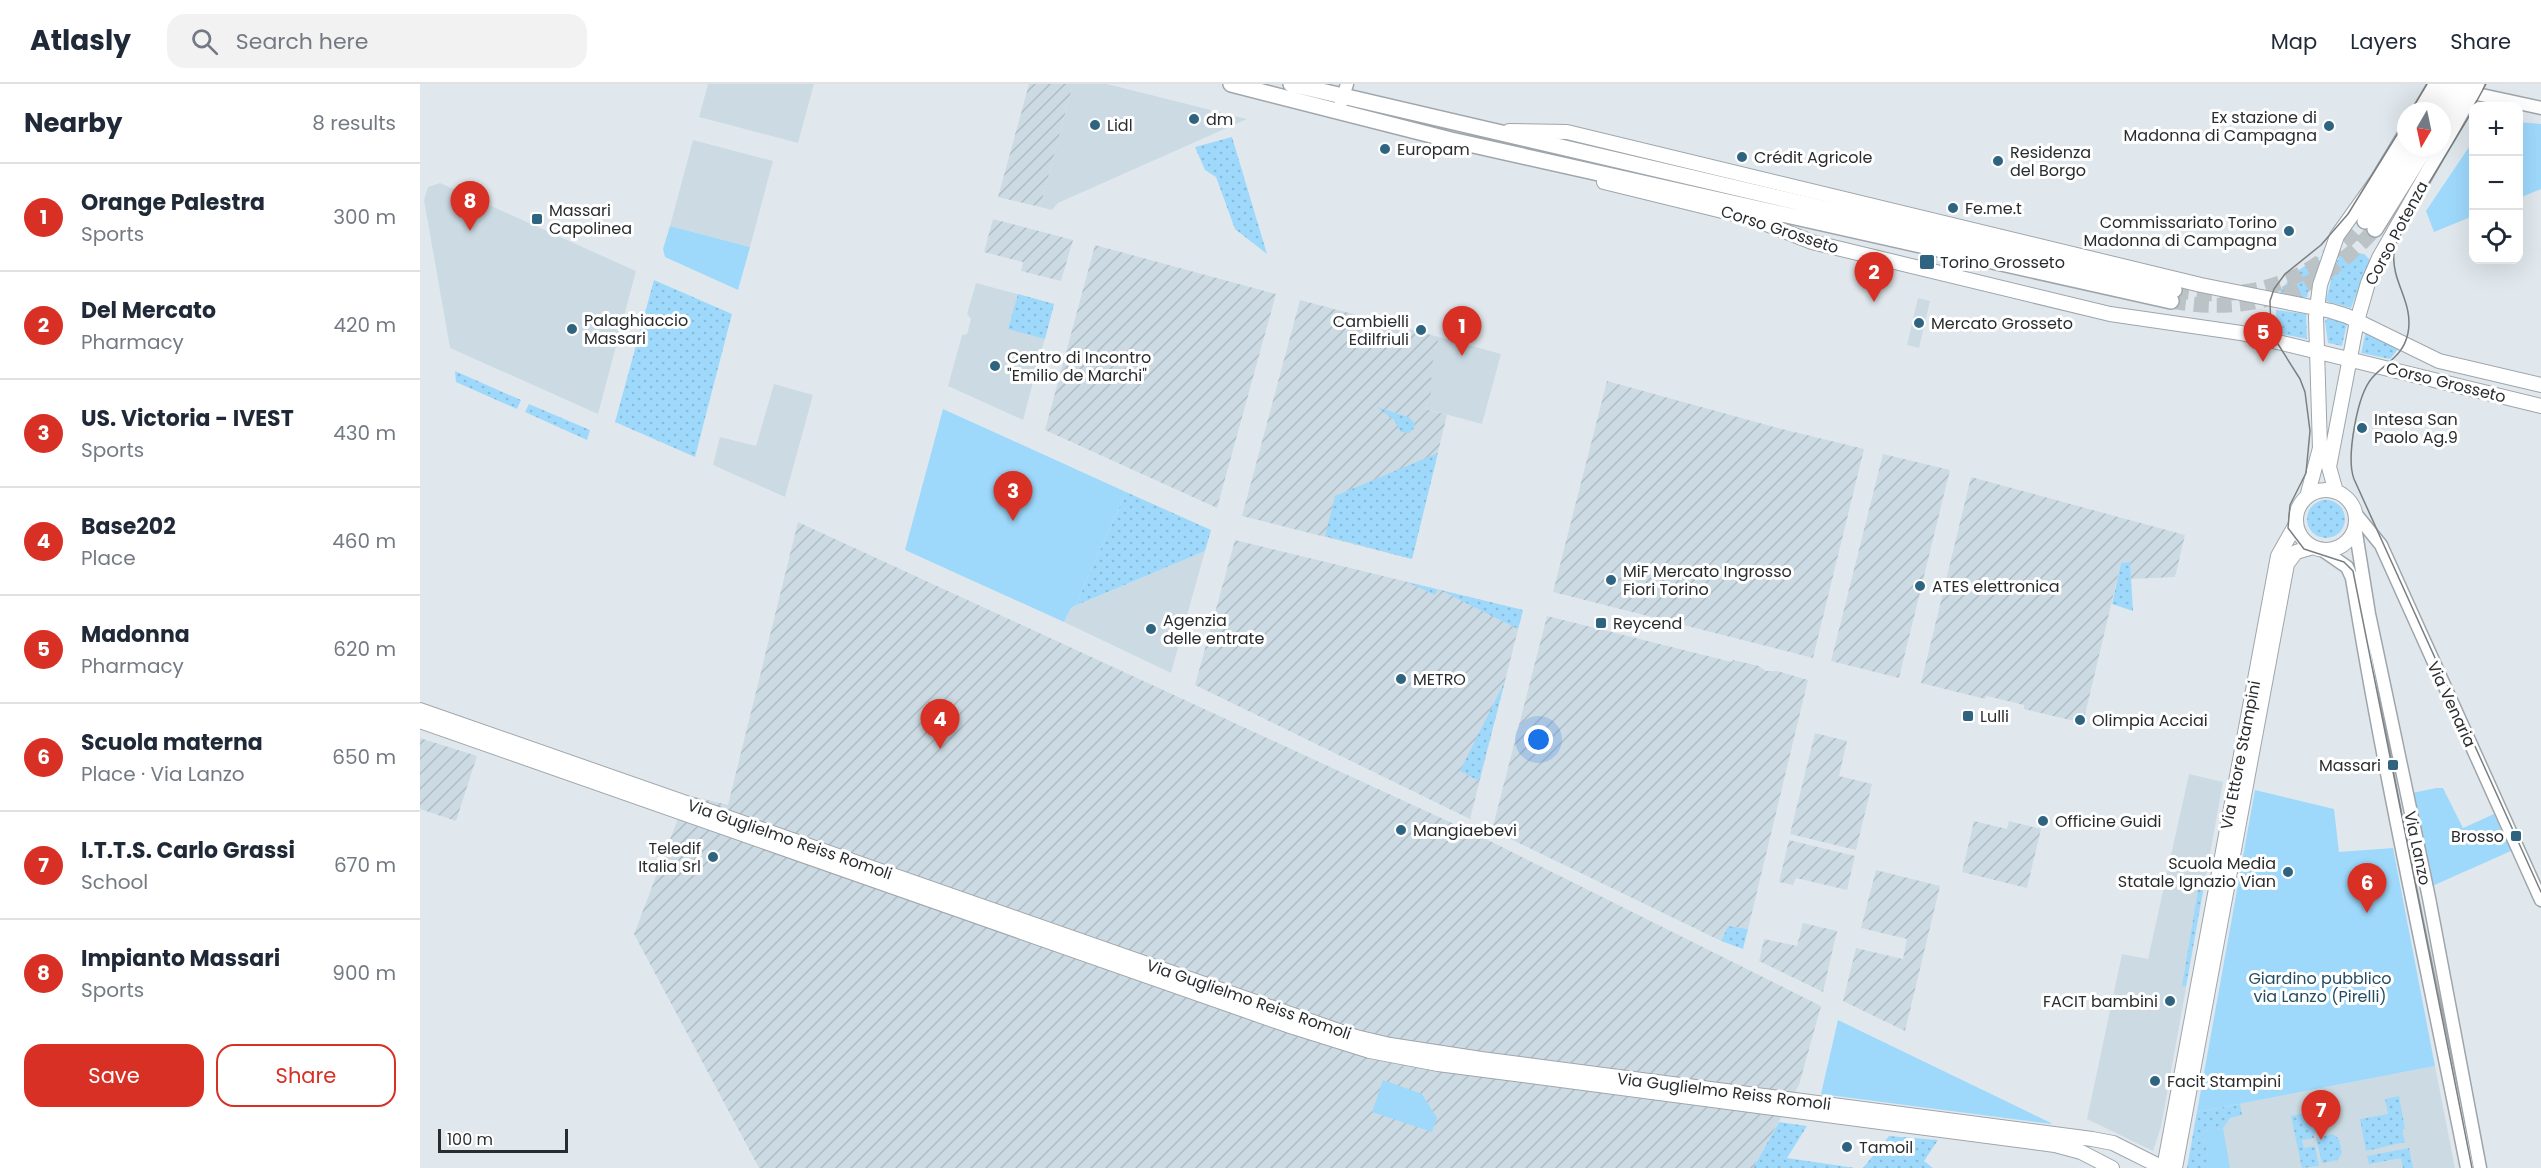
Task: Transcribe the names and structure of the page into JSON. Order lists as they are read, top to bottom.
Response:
{
  "streets": {
    "main road": [
      "Corso Grosseto",
      "Corso Potenza",
      "Via Ettore Stampini",
      "Via Guglielmo Reiss Romoli"
    ],
    "street": ["Via Venaria", "Via Lanzo"]
  },
  "crossings": [
    ["Corso Grosseto", "Corso Potenza"],
    ["Corso Potenza", "Via Venaria"],
    ["Corso Potenza", "Via Ettore Stampini"],
    ["Corso Potenza", "Via Lanzo"],
    ["Via Venaria", "Via Ettore Stampini"],
    ["Via Venaria", "Via Lanzo"],
    ["Via Ettore Stampini", "Via Guglielmo Reiss Romoli"],
    ["Via Ettore Stampini", "Via Lanzo"]
  ],
  "parks": ["Giardino pubblico via Lanzo (Pirelli)"],
  "places": {
    "other": [
      "dm",
      "Lidl",
      "Ex stazione di Madonna di Campagna",
      "Europam",
      "Crédit Agricole",
      "Residenza del Borgo",
      "Fe.me.t",
      "Commissariato Torino Madonna di Campagna",
      "Mercato Grosseto",
      "Palaghiaccio Massari",
      "Cambielli Edilfriuli",
      "Centro di Incontro \"Emilio de Marchi\"",
      "Intesa San Paolo Ag.9",
      "MiF Mercato Ingrosso Fiori Torino",
      "ATES elettronica",
      "Agenzia delle entrate",
      "METRO",
      "Olimpia Acciai",
      "Officine Guidi",
      "Mangiaebevi",
      "Teledif Italia Srl",
      "Scuola Media Statale Ignazio Vian",
      "FACIT bambini",
      "Facit Stampini",
      "Tamoil"
    ],
    "transit": [
      "Massari Capolinea",
      "Torino Grosseto",
      "Reycend",
      "Lulli",
      "Massari",
      "Brosso"
    ]
  },
  "scale_bar": "100 m",
  "north": "bottom",
  "page": {
    "header": "Atlasly",
    "search": "Search here",
    "nav": ["Map", "Layers", "Share"],
    "heading": ["Nearby", "8 results"],
    "map_buttons": ["+", "−"],
    "list": [
      {
        "mark": "1",
        "name": "Orange Palestra",
        "note": "Sports",
        "value": "300 m"
      },
      {
        "mark": "2",
        "name": "Del Mercato",
        "note": "Pharmacy",
        "value": "420 m"
      },
      {
        "mark": "3",
        "name": "US. Victoria - IVEST",
        "note": "Sports",
        "value": "430 m"
      },
      {
        "mark": "4",
        "name": "Base202",
        "note": "Place",
        "value": "460 m"
      },
      {
        "mark": "5",
        "name": "Madonna",
        "note": "Pharmacy",
        "value": "620 m"
      },
      {
        "mark": "6",
        "name": "Scuola materna",
        "note": "Place · Via Lanzo",
        "value": "650 m"
      },
      {
        "mark": "7",
        "name": "I.T.T.S. Carlo Grassi",
        "note": "School",
        "value": "670 m"
      },
      {
        "mark": "8",
        "name": "Impianto Massari",
        "note": "Sports",
        "value": "900 m"
      }
    ],
    "pins": [
      "8",
      "2",
      "1",
      "5",
      "3",
      "4",
      "6",
      "7"
    ],
    "buttons": ["Save", "Share"],
    "scale": "100 m"
  }
}
